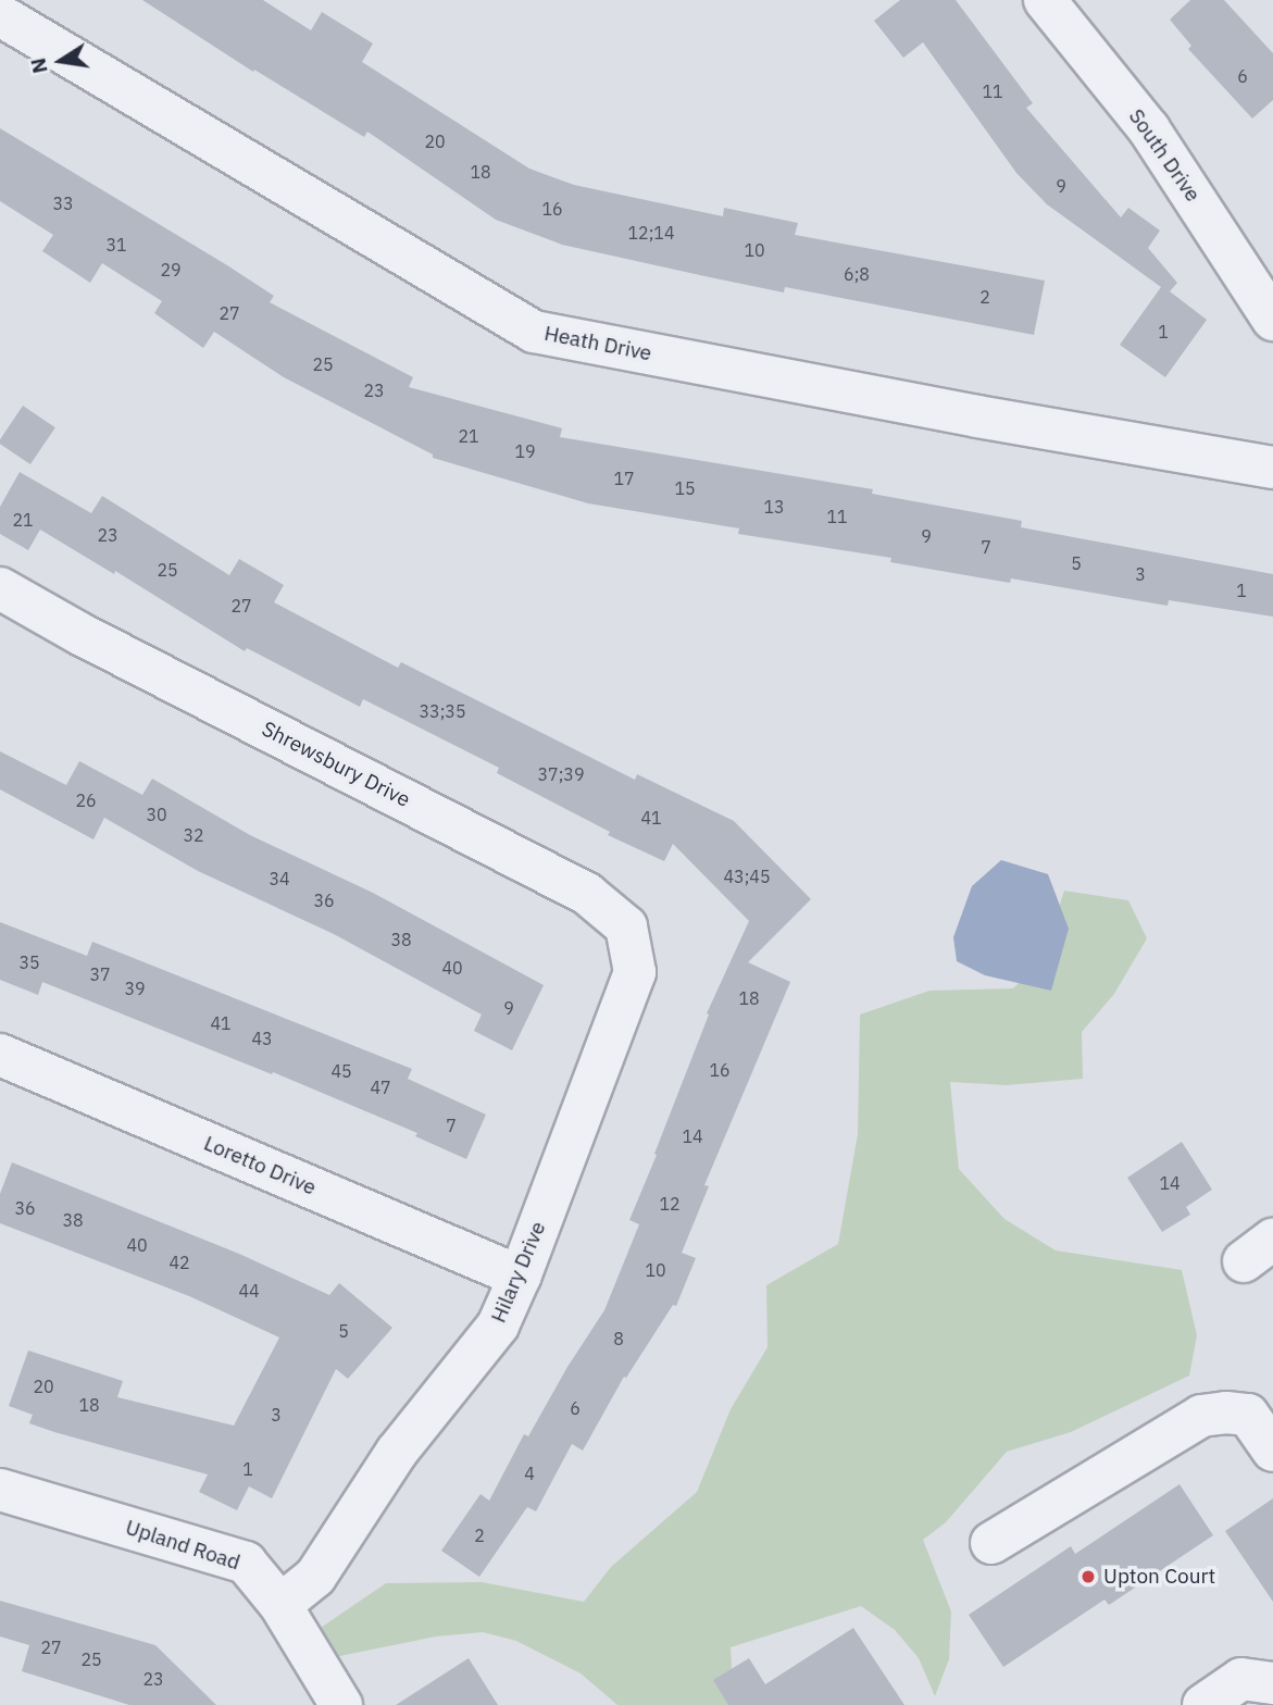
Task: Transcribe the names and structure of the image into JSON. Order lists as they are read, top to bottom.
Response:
{
  "streets": {
    "street": [
      "South Drive",
      "Heath Drive",
      "Shrewsbury Drive",
      "Loretto Drive",
      "Hilary Drive",
      "Upland Road"
    ]
  },
  "crossings": [
    ["Shrewsbury Drive", "Hilary Drive"],
    ["Loretto Drive", "Hilary Drive"],
    ["Hilary Drive", "Upland Road"]
  ],
  "places": ["Upton Court"],
  "house_numbers": [
    "6",
    "11",
    "20",
    "18",
    "9",
    "33",
    "16",
    "12;14",
    "31",
    "10",
    "29",
    "6;8",
    "2",
    "27",
    "1",
    "25",
    "23",
    "21",
    "19",
    "17",
    "15",
    "13",
    "11",
    "21",
    "23",
    "9",
    "7",
    "5",
    "25",
    "3",
    "1",
    "27",
    "33;35",
    "37;39",
    "26",
    "30",
    "41",
    "32",
    "43;45",
    "34",
    "36",
    "38",
    "35",
    "40",
    "37",
    "39",
    "18",
    "9",
    "41",
    "43",
    "16",
    "45",
    "47",
    "7",
    "14",
    "14",
    "12",
    "36",
    "38",
    "40",
    "42",
    "10",
    "44",
    "5",
    "8",
    "20",
    "18",
    "6",
    "3",
    "1",
    "4",
    "2",
    "27",
    "25",
    "23"
  ],
  "north": "left"
}
